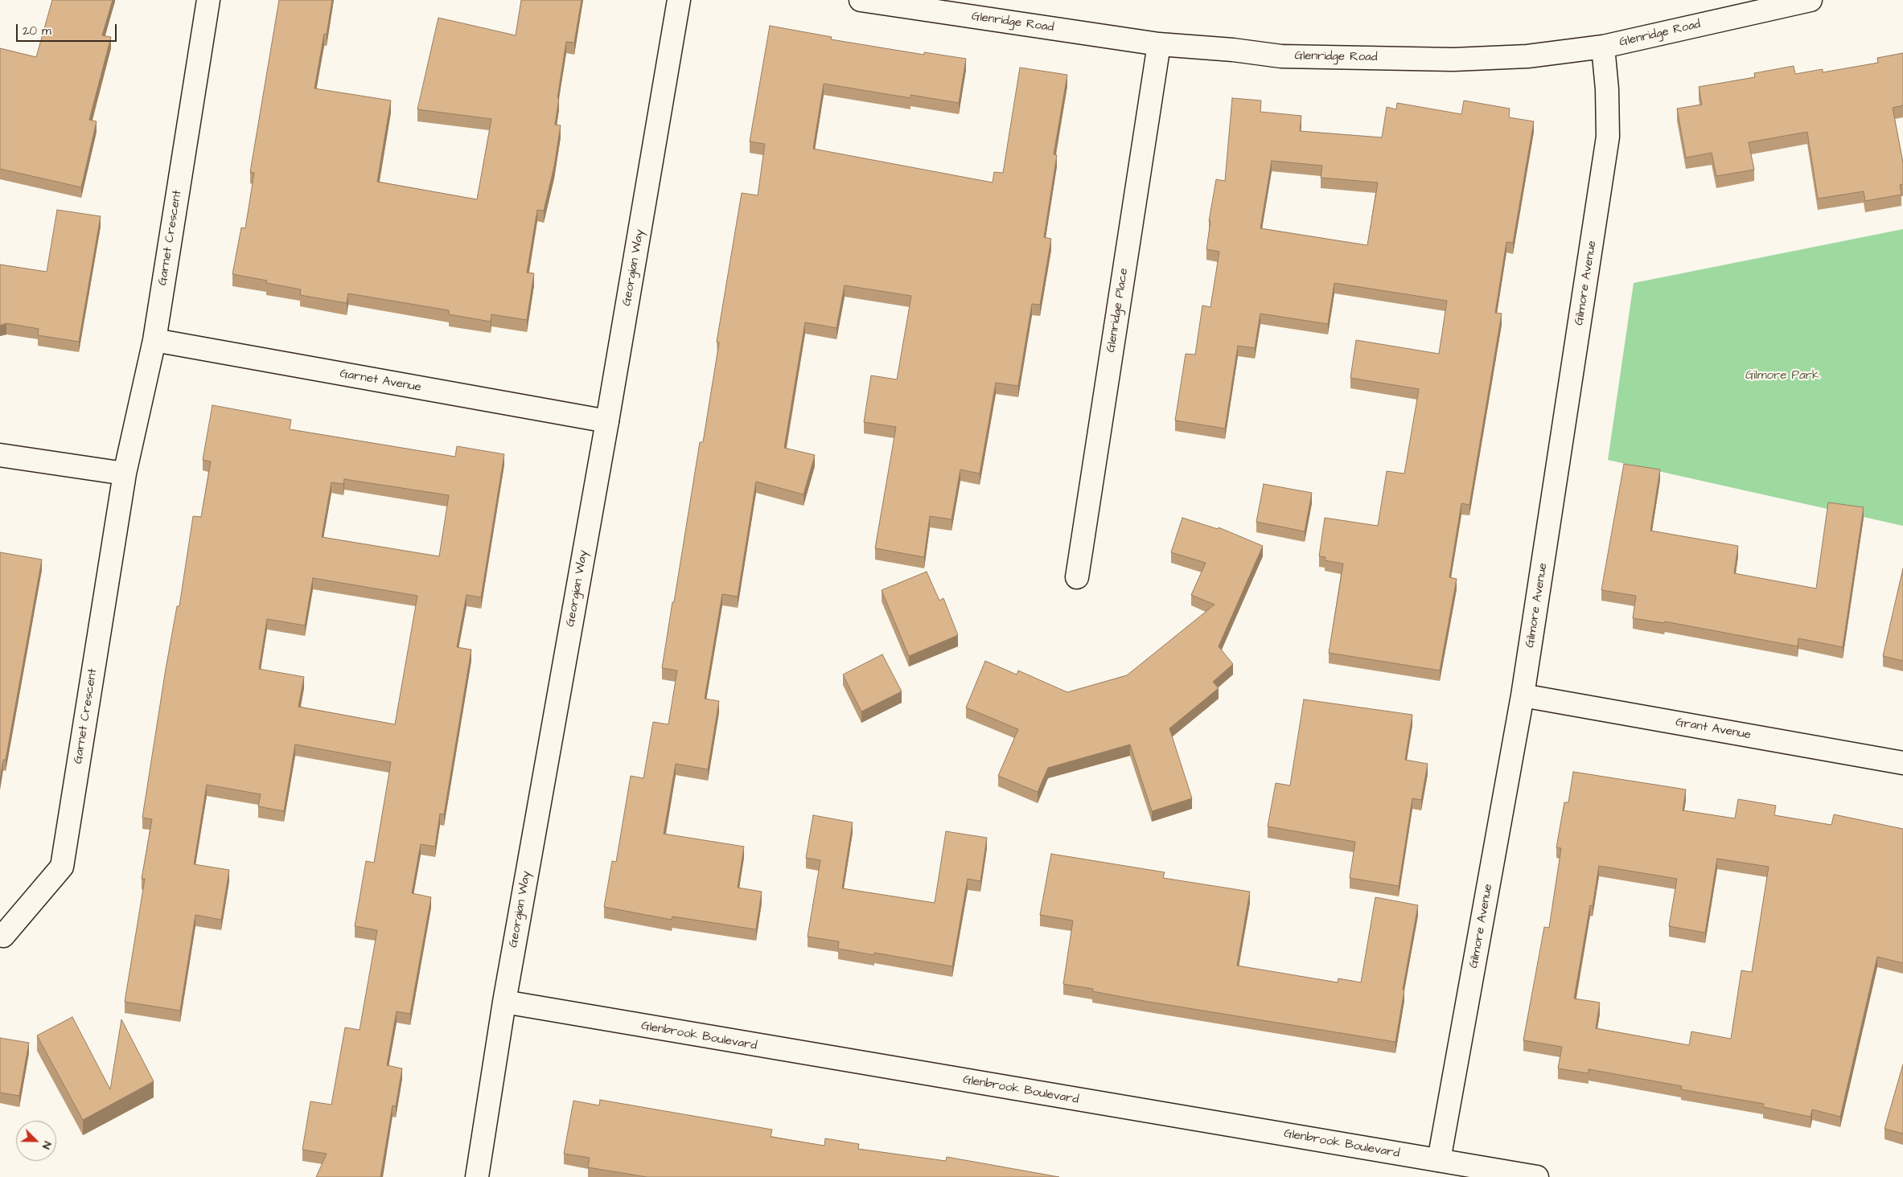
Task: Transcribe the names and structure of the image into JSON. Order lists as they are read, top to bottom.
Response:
{
  "streets": {
    "street": [
      "Glenridge Road",
      "Garnet Crescent",
      "Georgian Way",
      "Gilmore Avenue",
      "Glenridge Place",
      "Garnet Avenue",
      "Grant Avenue",
      "Glenbrook Boulevard"
    ]
  },
  "crossings": [
    ["Glenridge Road", "Gilmore Avenue"],
    ["Glenridge Road", "Glenridge Place"],
    ["Garnet Crescent", "Garnet Avenue"],
    ["Georgian Way", "Garnet Avenue"],
    ["Georgian Way", "Glenbrook Boulevard"],
    ["Gilmore Avenue", "Grant Avenue"],
    ["Gilmore Avenue", "Glenbrook Boulevard"]
  ],
  "parks": ["Gilmore Park"],
  "scale_bar": "20 m",
  "north": "bottom right"
}
